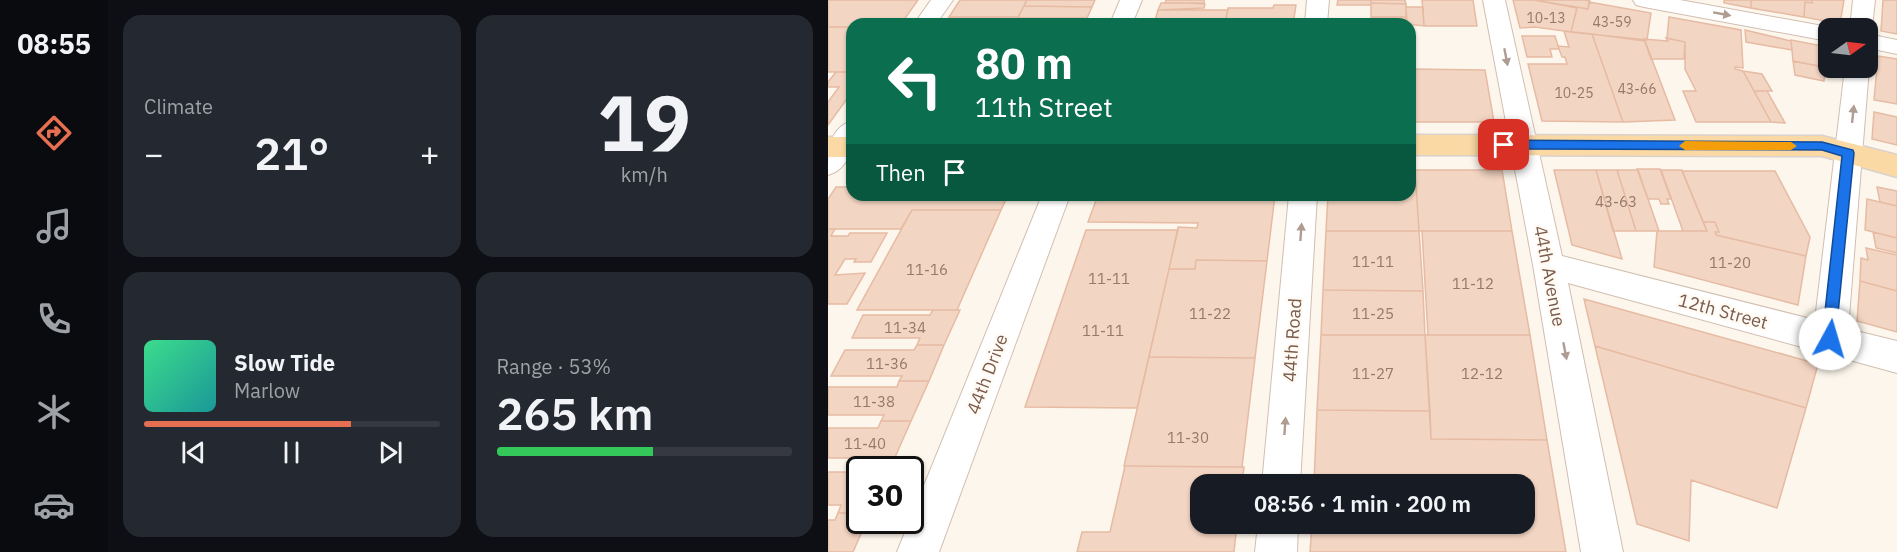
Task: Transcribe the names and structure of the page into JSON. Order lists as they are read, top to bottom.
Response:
{
  "streets": {
    "street": [
      "44th Avenue",
      "12th Street",
      "44th Road",
      "44th Drive"
    ]
  },
  "crossings": [
    ["44th Avenue", "12th Street"]
  ],
  "one_way": ["44th Avenue", "44th Road"],
  "house_numbers": [
    "10-13",
    "43-59",
    "43-66",
    "10-25",
    "43-63",
    "11-11",
    "11-20",
    "11-16",
    "11-11",
    "11-12",
    "11-22",
    "11-25",
    "11-34",
    "11-11",
    "11-36",
    "11-27",
    "12-12",
    "11-38",
    "11-30",
    "11-40"
  ],
  "north": "right",
  "page": {
    "tabs": "08:55",
    "tile": [
      "Climate",
      ["19", "km/h"],
      ["Range · 53%", "265 km"]
    ],
    "turn": ["80 m", "11th Street"],
    "heat": ["−", "21°", "+"],
    "then": "Then",
    "song": ["Slow Tide", "Marlow"],
    "limit": "30",
    "trip": "08:56 · 1 min · 200 m"
  }
}
